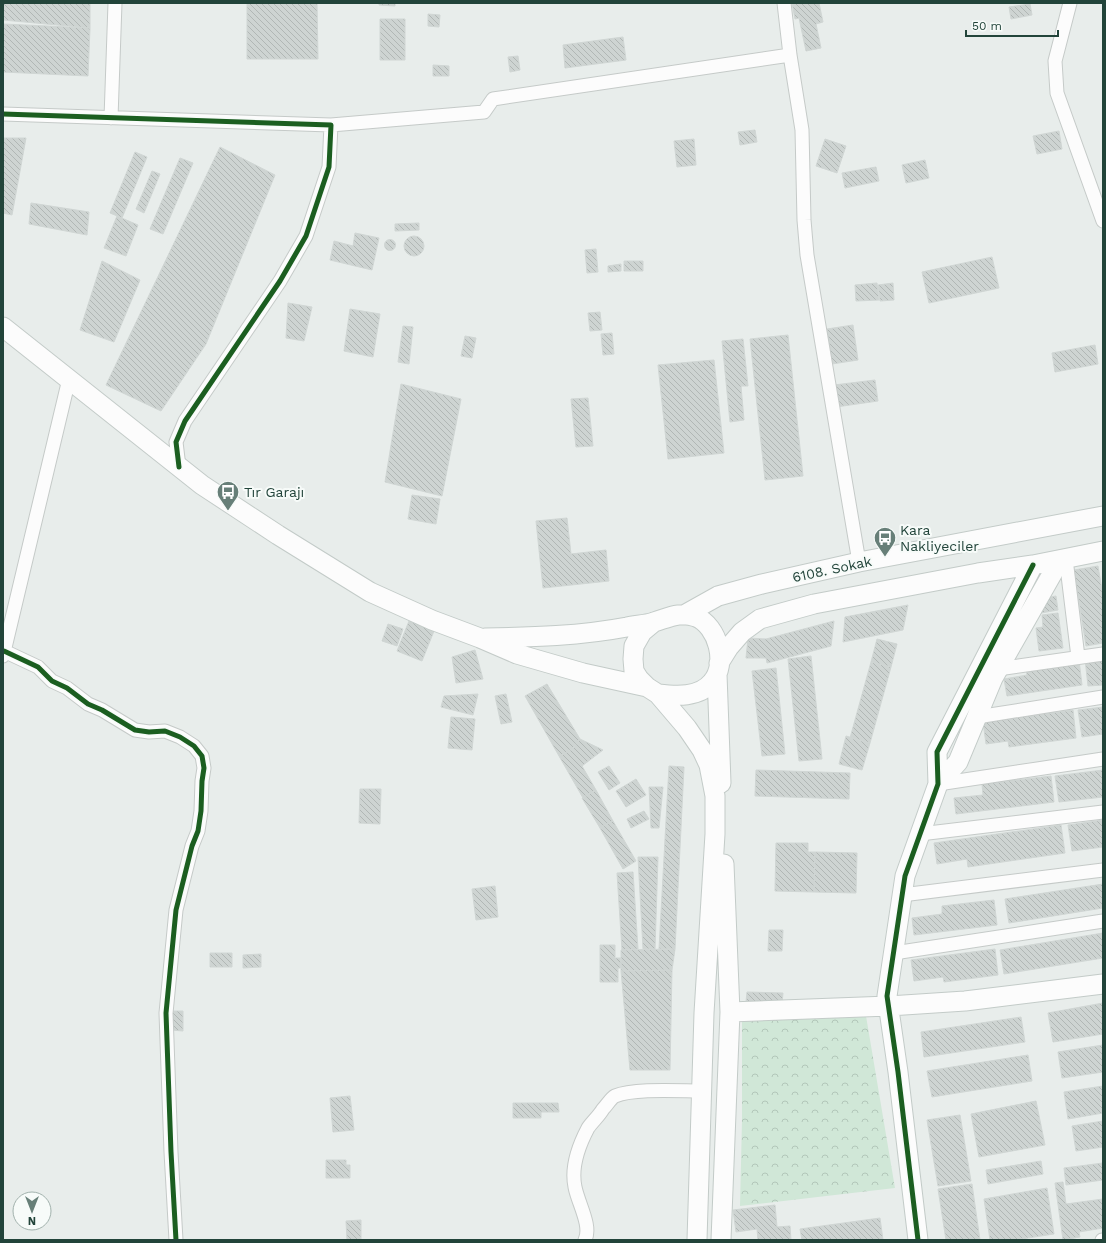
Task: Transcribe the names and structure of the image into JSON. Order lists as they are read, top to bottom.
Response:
{
  "streets": {
    "street": ["6108. Sokak"]
  },
  "places": {
    "bus stop": ["Tır Garajı", "Kara Nakliyeciler"]
  },
  "scale_bar": "50 m",
  "north": "bottom"
}
